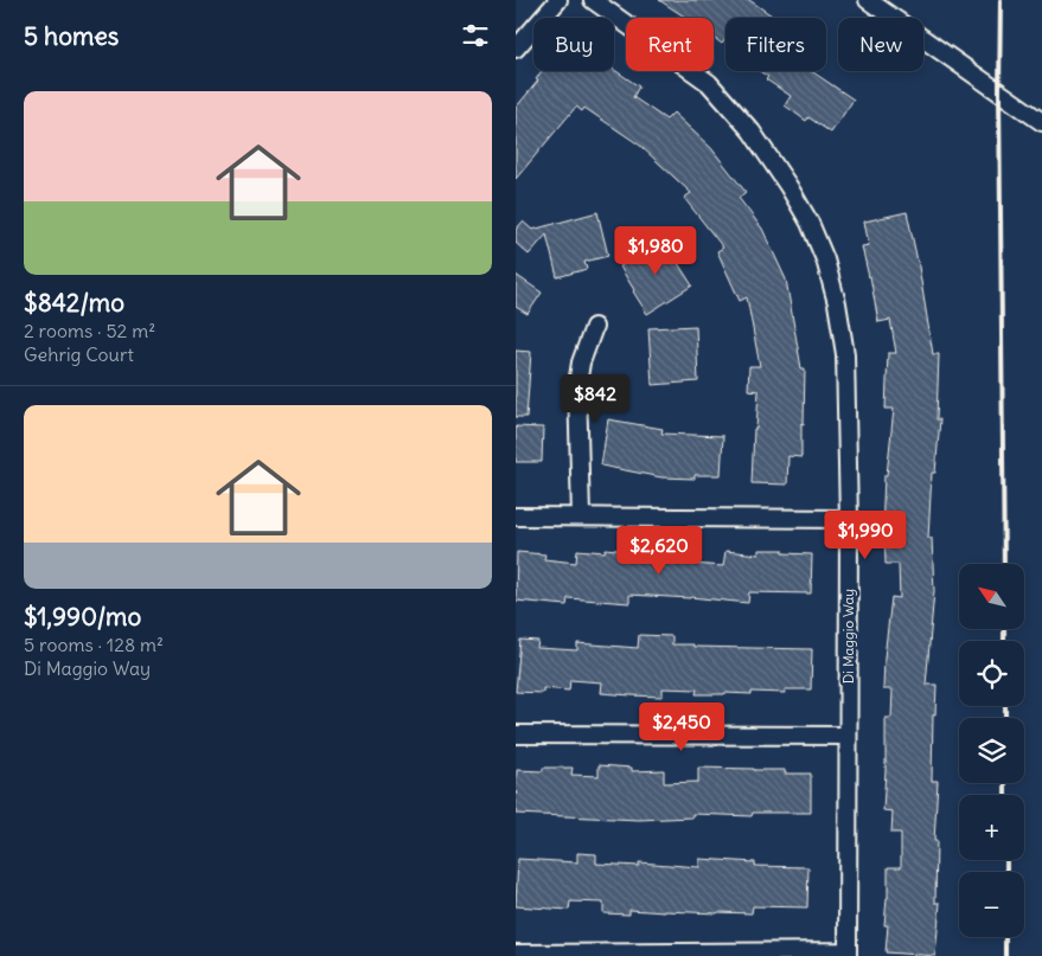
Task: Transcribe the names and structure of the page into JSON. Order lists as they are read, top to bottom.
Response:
{
  "streets": {
    "street": ["Di Maggio Way"]
  },
  "north": "top left",
  "page": {
    "heading": "5 homes",
    "chip": [
      "Buy",
      "Rent",
      "Filters",
      "New"
    ],
    "list": [
      {
        "name": "$842/mo",
        "note": "2 rooms · 52 m² · Gehrig Court"
      },
      {
        "name": "$1,990/mo",
        "note": "5 rooms · 128 m² · Di Maggio Way"
      }
    ],
    "price": [
      "$1,980",
      "$842",
      "$1,990",
      "$2,620",
      "$2,450"
    ],
    "map_buttons": ["+", "−"]
  }
}
